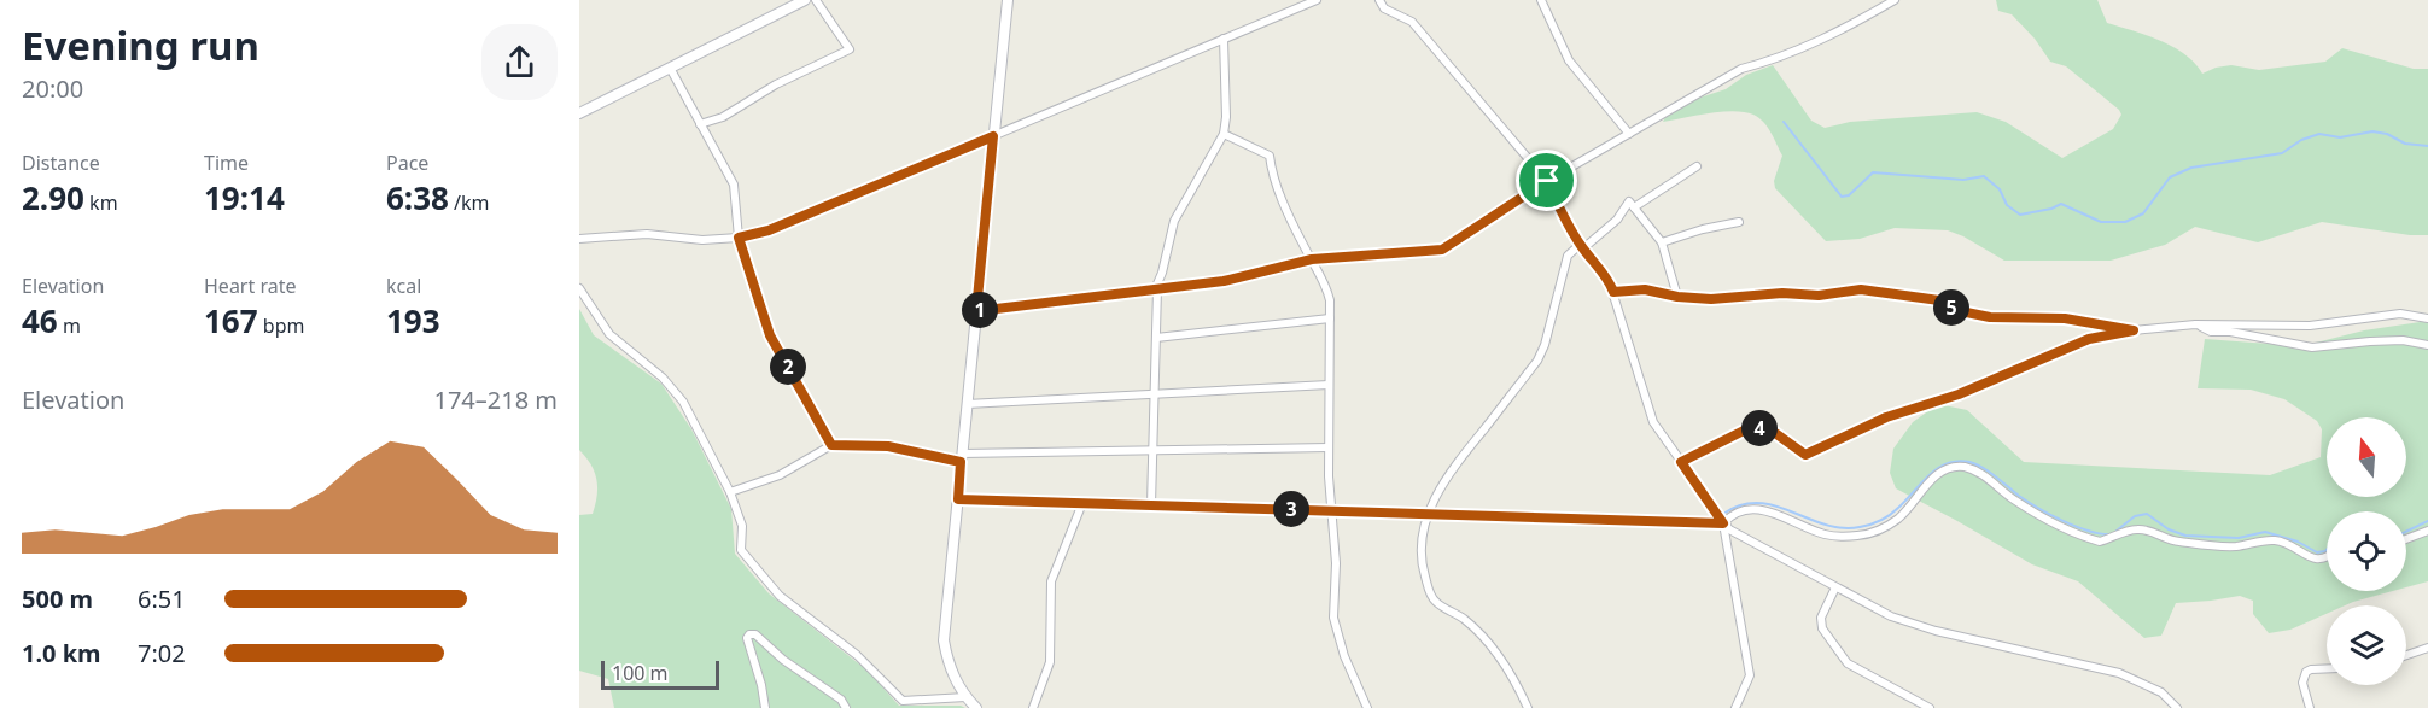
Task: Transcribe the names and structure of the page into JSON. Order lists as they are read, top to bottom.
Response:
{
  "scale_bar": "100 m",
  "north": "top",
  "page": {
    "heading": ["Evening run", "20:00"],
    "stats": [
      ["Distance", "2.90 km"],
      ["Time", "19:14"],
      ["Pace", "6:38 /km"],
      ["Elevation", "46 m"],
      ["Heart rate", "167 bpm"],
      ["kcal", "193"]
    ],
    "pins": [
      "5",
      "1",
      "2",
      "4",
      "3"
    ],
    "chart": ["Elevation", "174–218 m"],
    "list": [
      {
        "name": "500 m",
        "note": "6:51"
      },
      {
        "name": "1.0 km",
        "note": "7:02"
      }
    ],
    "scale": "100 m"
  }
}
